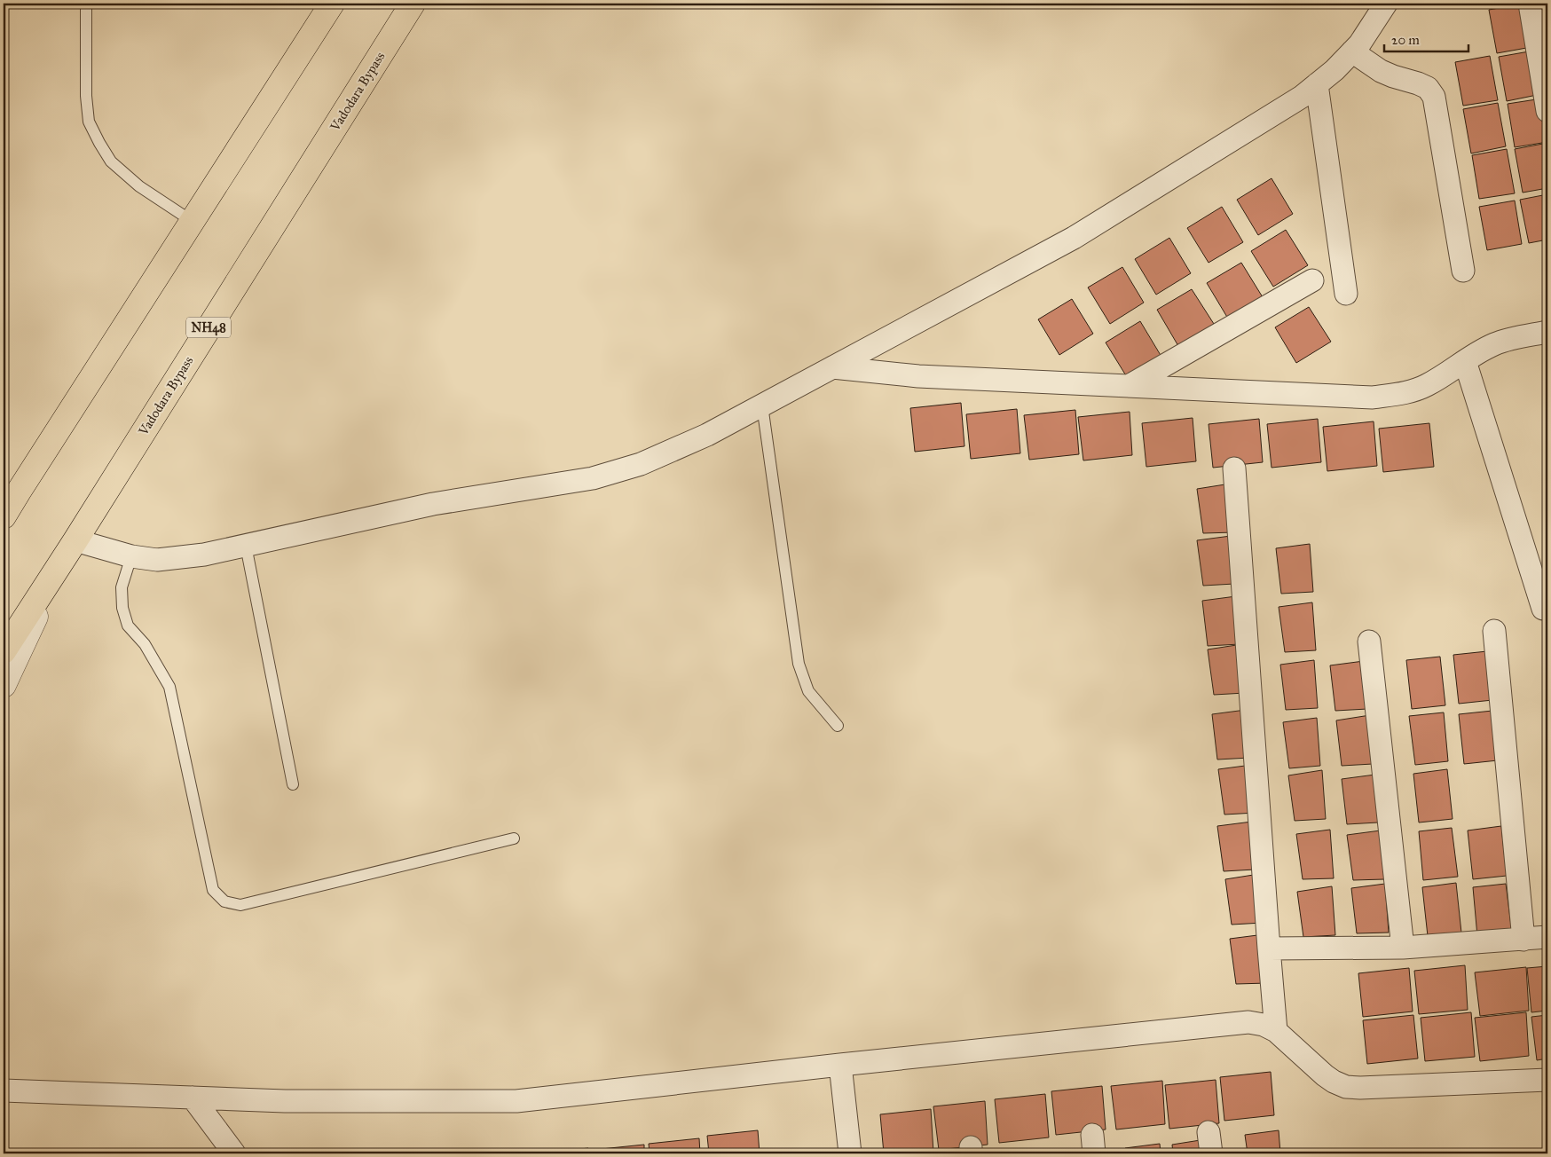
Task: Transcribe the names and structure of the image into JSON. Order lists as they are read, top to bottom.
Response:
{
  "streets": {
    "highway": ["Vadodara Bypass", "NH48"]
  },
  "scale_bar": "20 m"
}
